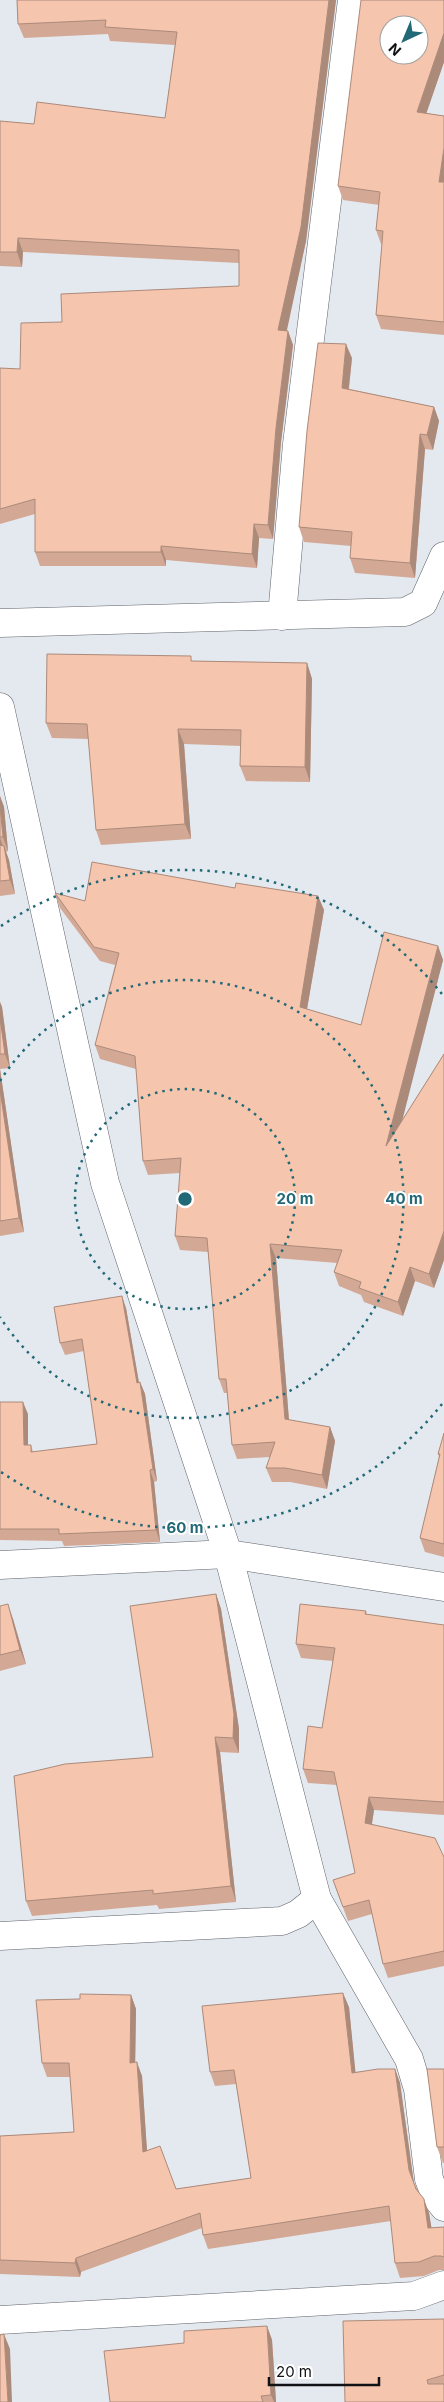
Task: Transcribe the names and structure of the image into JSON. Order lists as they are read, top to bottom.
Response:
{
  "scale_bar": "20 m",
  "north": "bottom left",
  "rings": ["20 m", "40 m", "60 m"]
}
